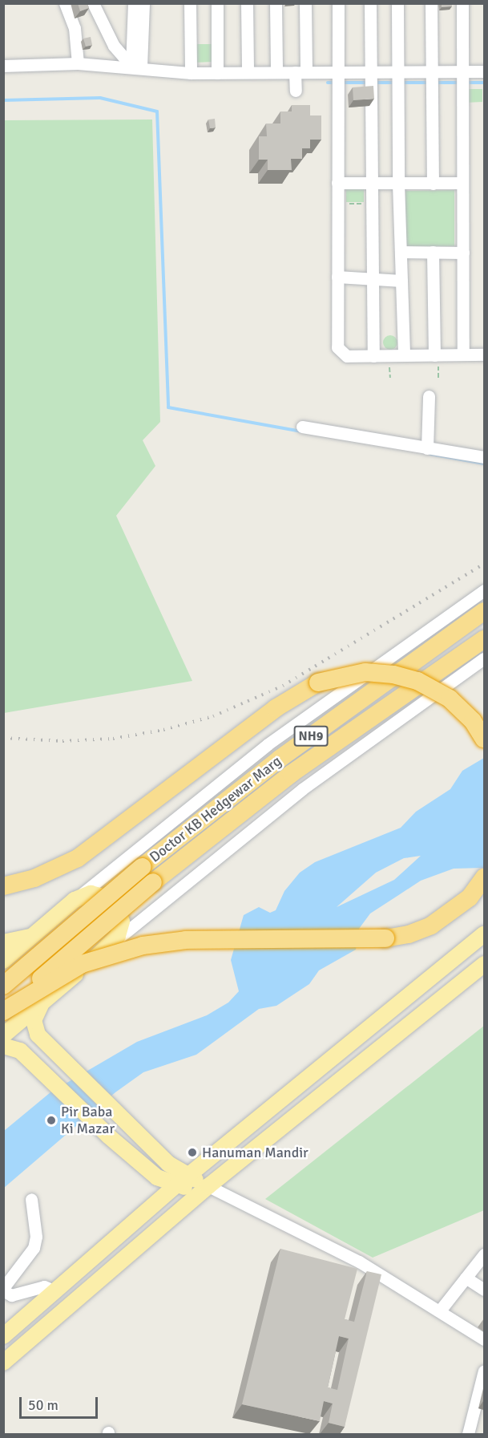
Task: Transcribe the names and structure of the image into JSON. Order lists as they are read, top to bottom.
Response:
{
  "streets": {
    "highway": ["NH9", "Doctor KB Hedgewar Marg"]
  },
  "places": ["Pir Baba Ki Mazar", "Hanuman Mandir"],
  "scale_bar": "50 m"
}
